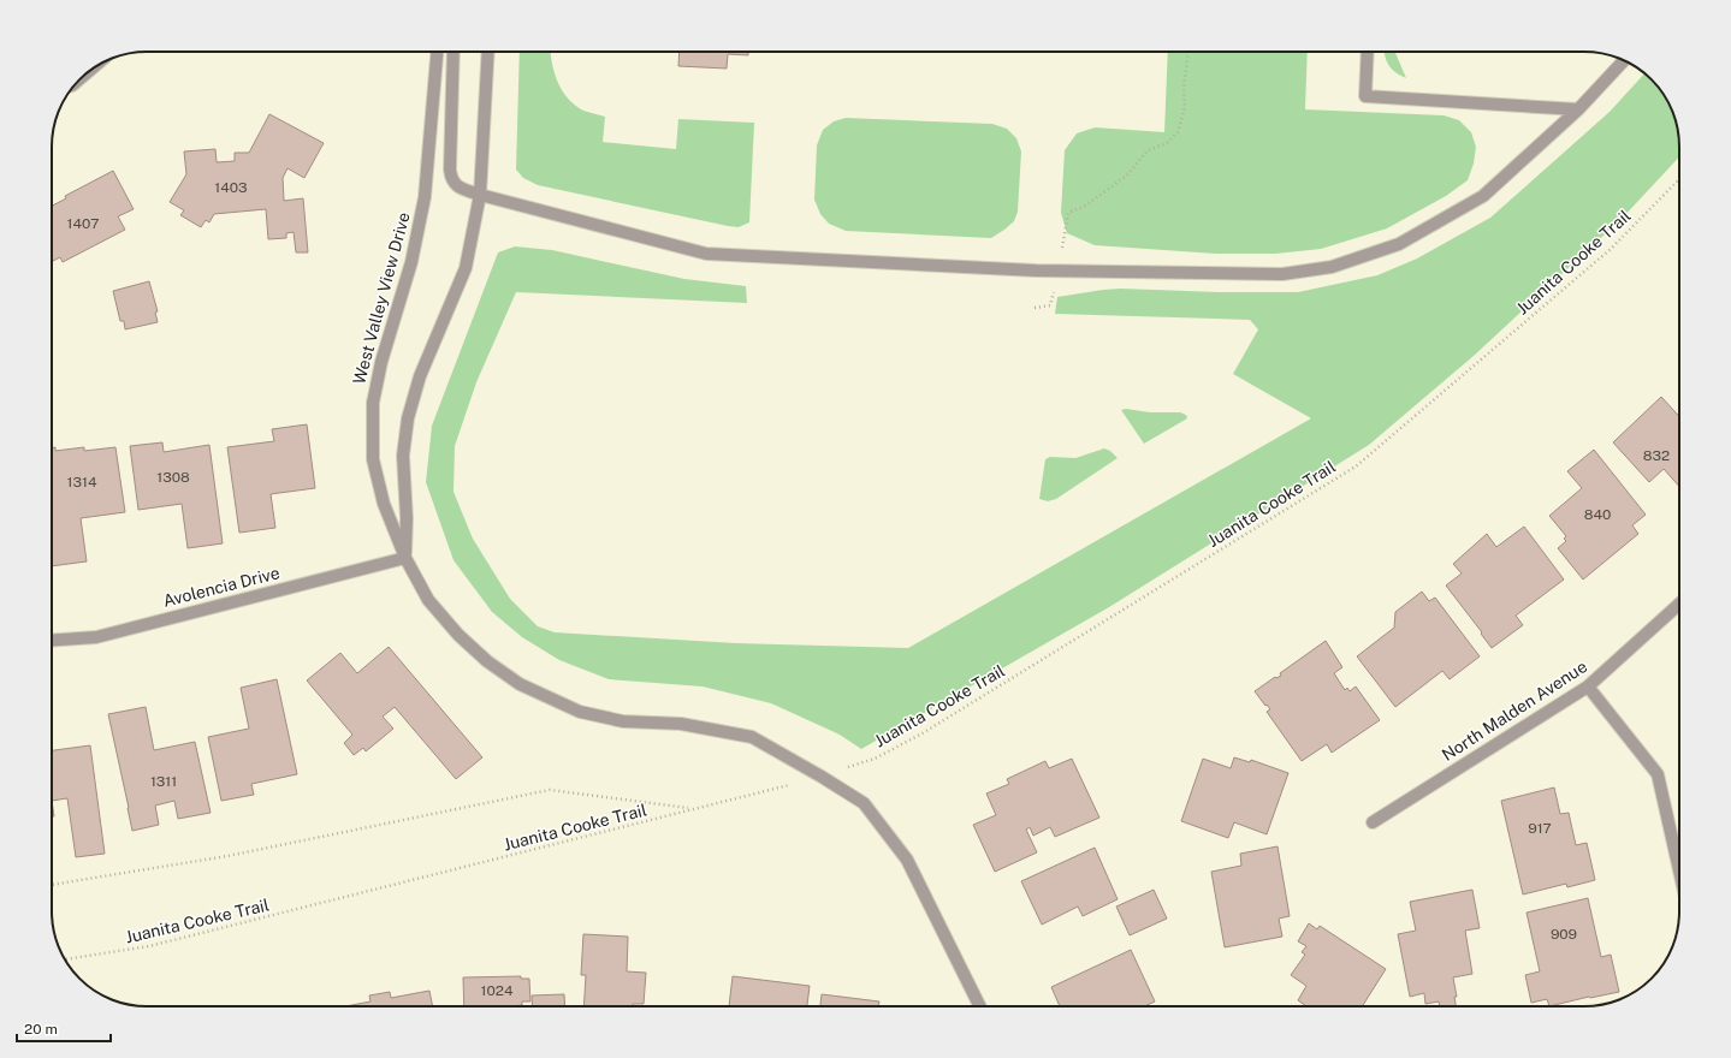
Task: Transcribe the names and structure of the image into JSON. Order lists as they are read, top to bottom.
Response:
{
  "streets": {
    "street": ["West Valley View Drive", "Avolencia Drive", "North Malden Avenue"],
    "path": ["Juanita Cooke Trail"]
  },
  "crossings": [
    ["Juanita Cooke Trail", "West Valley View Drive"],
    ["West Valley View Drive", "Avolencia Drive"]
  ],
  "house_numbers": [
    "1403",
    "1407",
    "832",
    "1308",
    "1314",
    "840",
    "1311",
    "917",
    "909",
    "1024"
  ],
  "scale_bar": "20 m"
}
